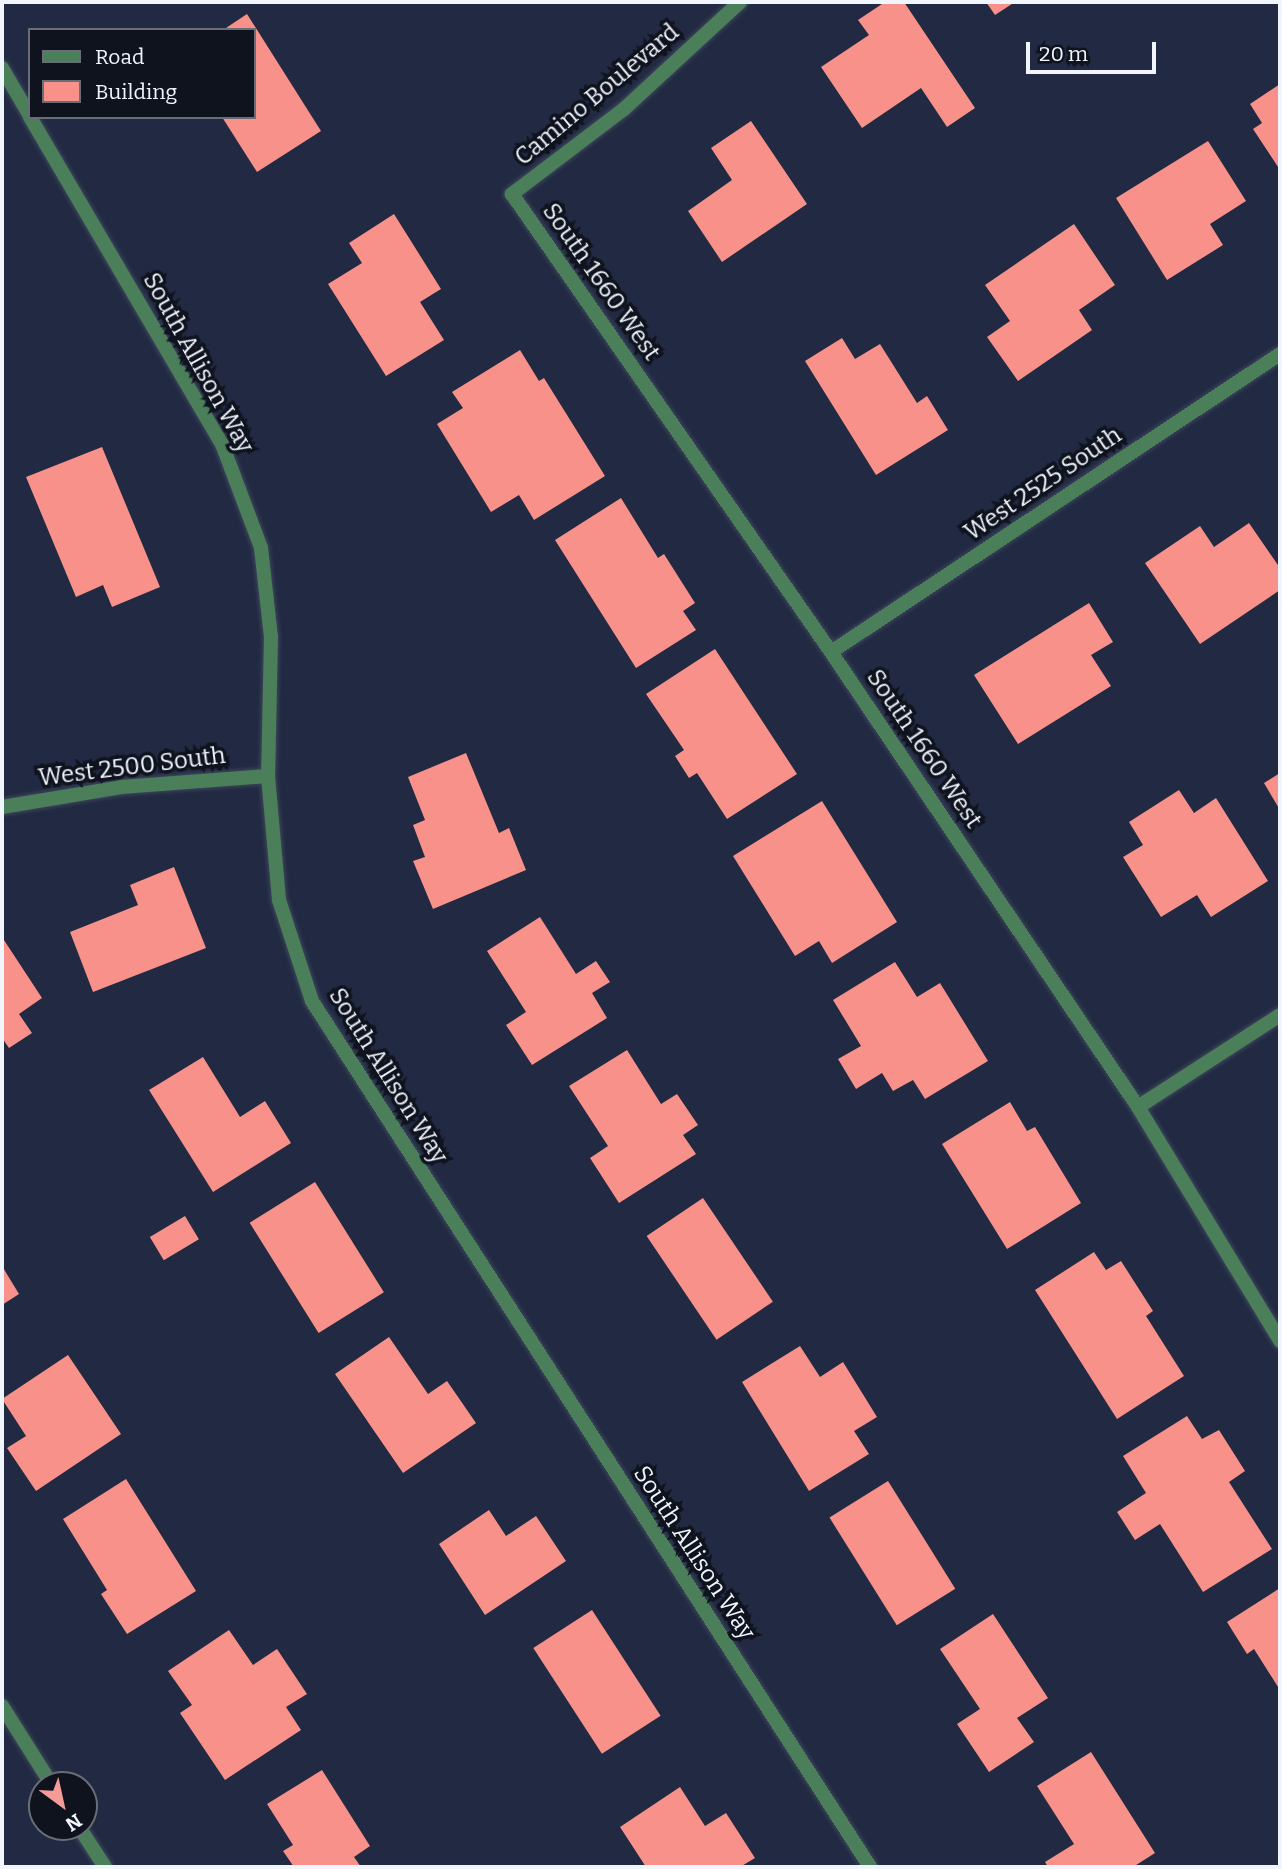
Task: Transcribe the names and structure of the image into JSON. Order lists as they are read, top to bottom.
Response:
{
  "streets": {
    "street": [
      "Camino Boulevard",
      "South 1660 West",
      "South Allison Way",
      "West 2525 South",
      "West 2500 South"
    ]
  },
  "crossings": [
    ["Camino Boulevard", "South 1660 West"],
    ["South 1660 West", "West 2525 South"],
    ["South Allison Way", "West 2500 South"]
  ],
  "legend": ["Road", "Building"],
  "scale_bar": "20 m",
  "north": "bottom right"
}
